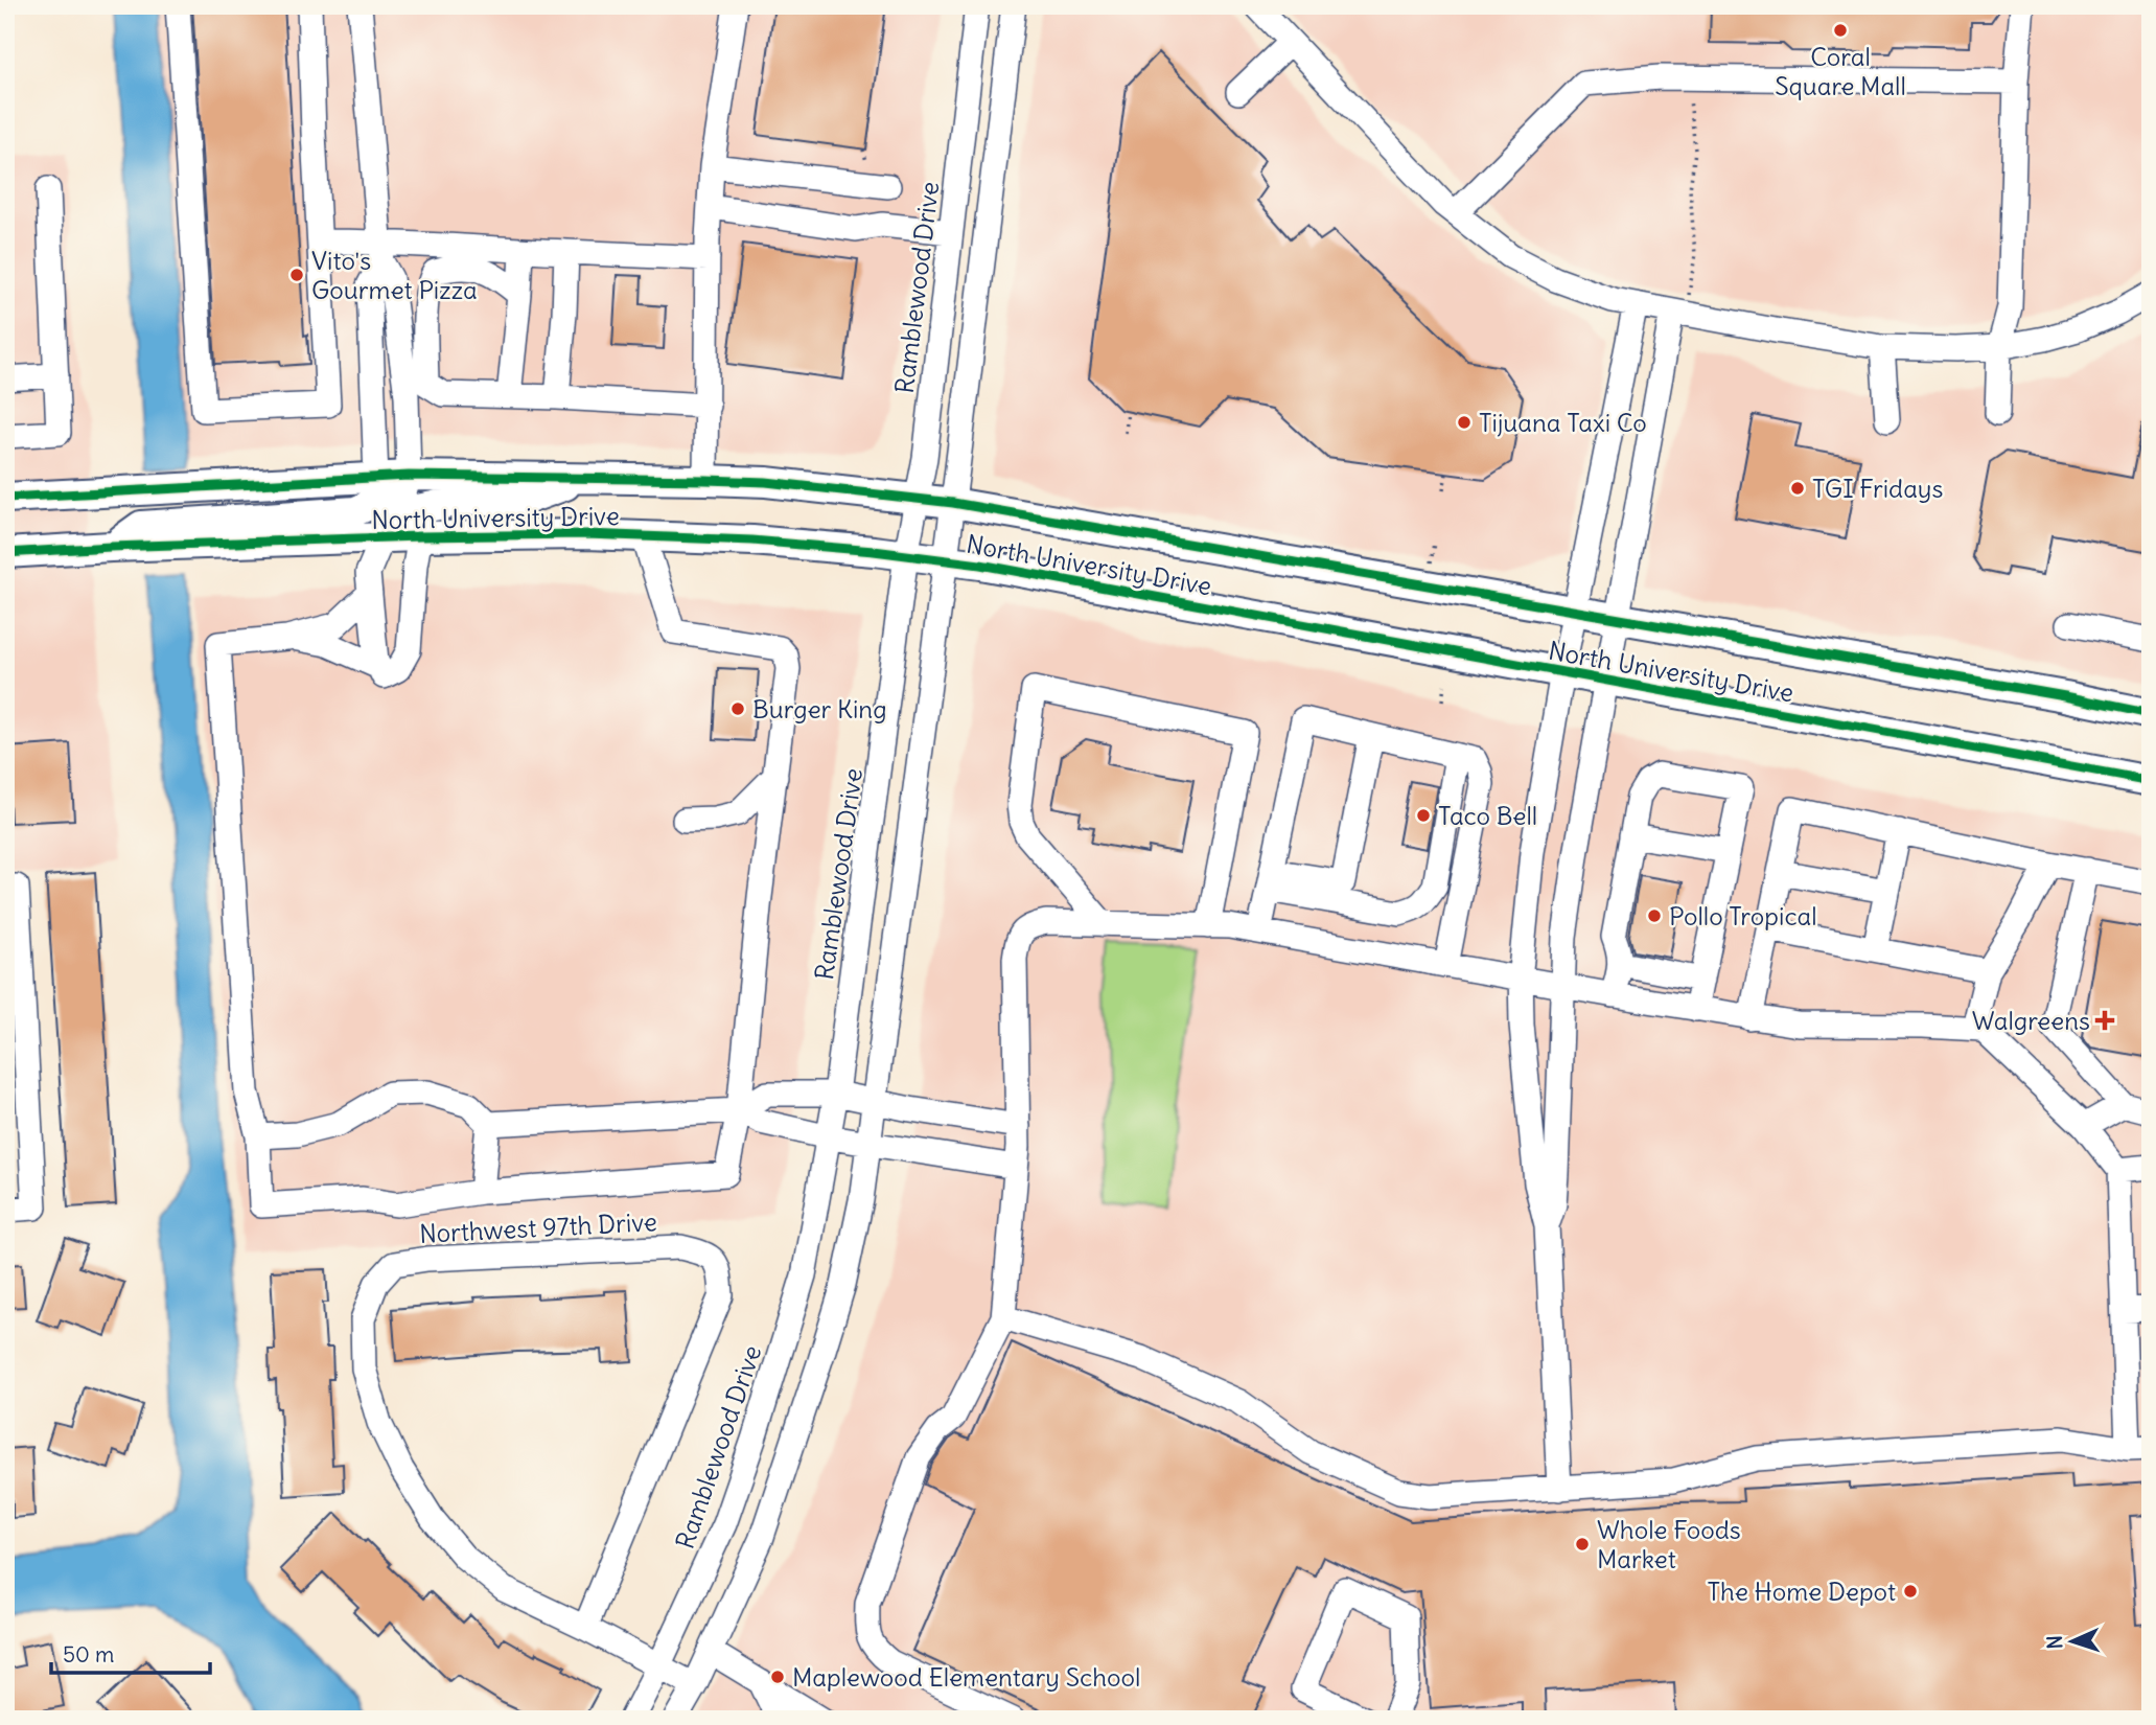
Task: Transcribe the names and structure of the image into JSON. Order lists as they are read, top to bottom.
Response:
{
  "streets": {
    "main road": ["North University Drive"],
    "street": ["Ramblewood Drive", "Northwest 97th Drive"]
  },
  "crossings": [
    ["Ramblewood Drive", "North University Drive"],
    ["Ramblewood Drive", "Northwest 97th Drive"]
  ],
  "places": {
    "other": [
      "Coral Square Mall",
      "Vito's Gourmet Pizza",
      "Tijuana Taxi Co",
      "TGI Fridays",
      "Burger King",
      "Taco Bell",
      "Pollo Tropical",
      "Whole Foods Market",
      "The Home Depot",
      "Maplewood Elementary School"
    ],
    "health": ["Walgreens"]
  },
  "scale_bar": "50 m",
  "north": "left"
}
